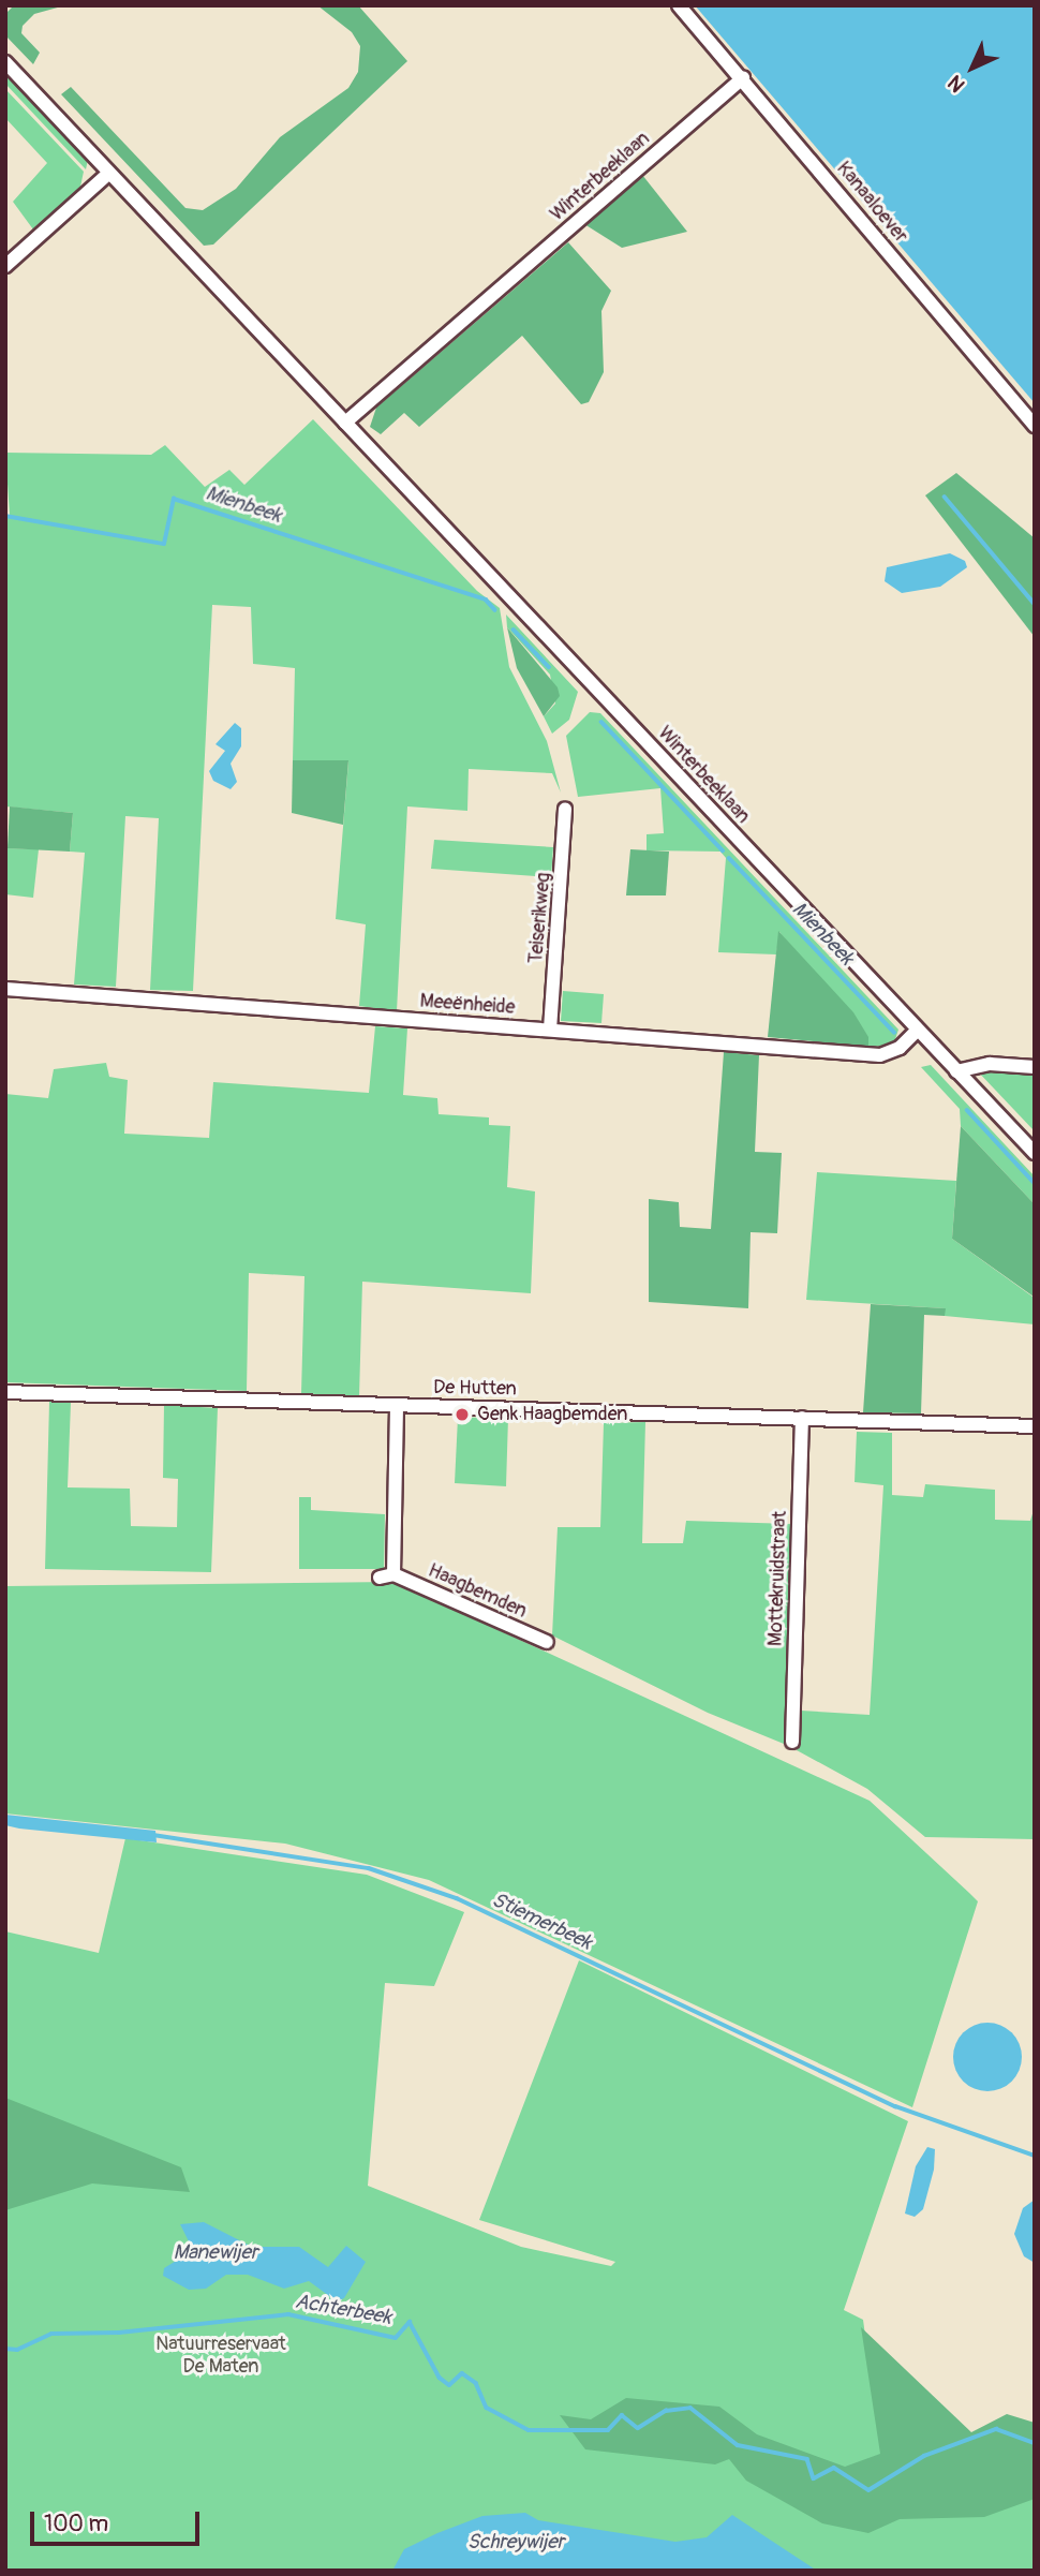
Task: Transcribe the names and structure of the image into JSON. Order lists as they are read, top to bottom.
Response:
{
  "streets": {
    "street": [
      "Winterbeeklaan",
      "Kanaaloever",
      "Teiserikweg",
      "Meeënheide",
      "De Hutten",
      "Mottekruidstraat",
      "Haagbemden"
    ]
  },
  "crossings": [
    ["Winterbeeklaan", "Kanaaloever"],
    ["Winterbeeklaan", "Meeënheide"],
    ["Teiserikweg", "Meeënheide"],
    ["De Hutten", "Mottekruidstraat"],
    ["De Hutten", "Haagbemden"]
  ],
  "water": [
    "Mienbeek",
    "Stiemerbeek",
    "Manewijer",
    "Achterbeek",
    "Schreywijer"
  ],
  "parks": ["Natuurreservaat De Maten"],
  "places": ["Genk Haagbemden"],
  "scale_bar": "100 m",
  "north": "bottom left"
}
